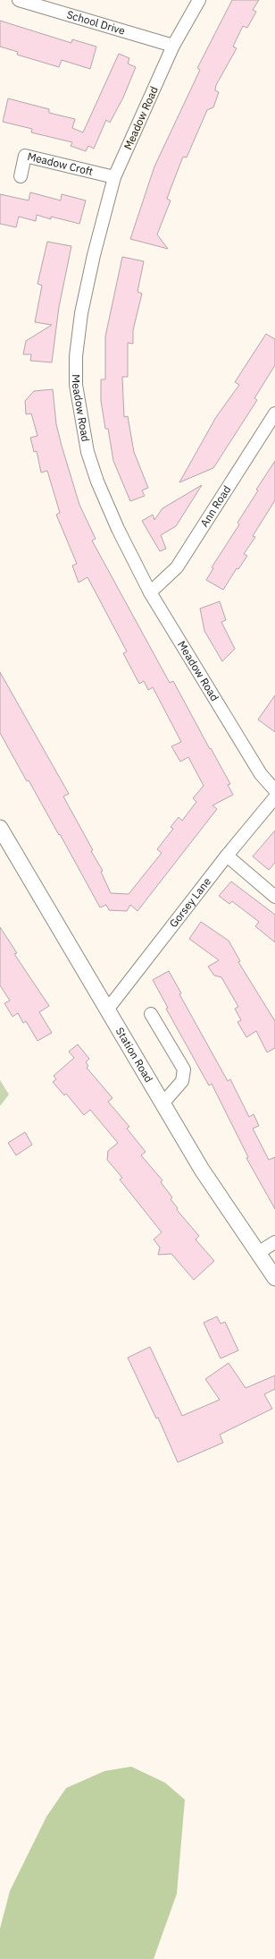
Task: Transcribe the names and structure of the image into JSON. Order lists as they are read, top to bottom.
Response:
{
  "streets": {
    "street": [
      "School Drive",
      "Meadow Road",
      "Meadow Croft",
      "Ann Road",
      "Gorsey Lane",
      "Station Road"
    ]
  },
  "crossings": [
    ["School Drive", "Meadow Road"],
    ["Meadow Road", "Meadow Croft"],
    ["Meadow Road", "Ann Road"],
    ["Gorsey Lane", "Station Road"]
  ]
}
